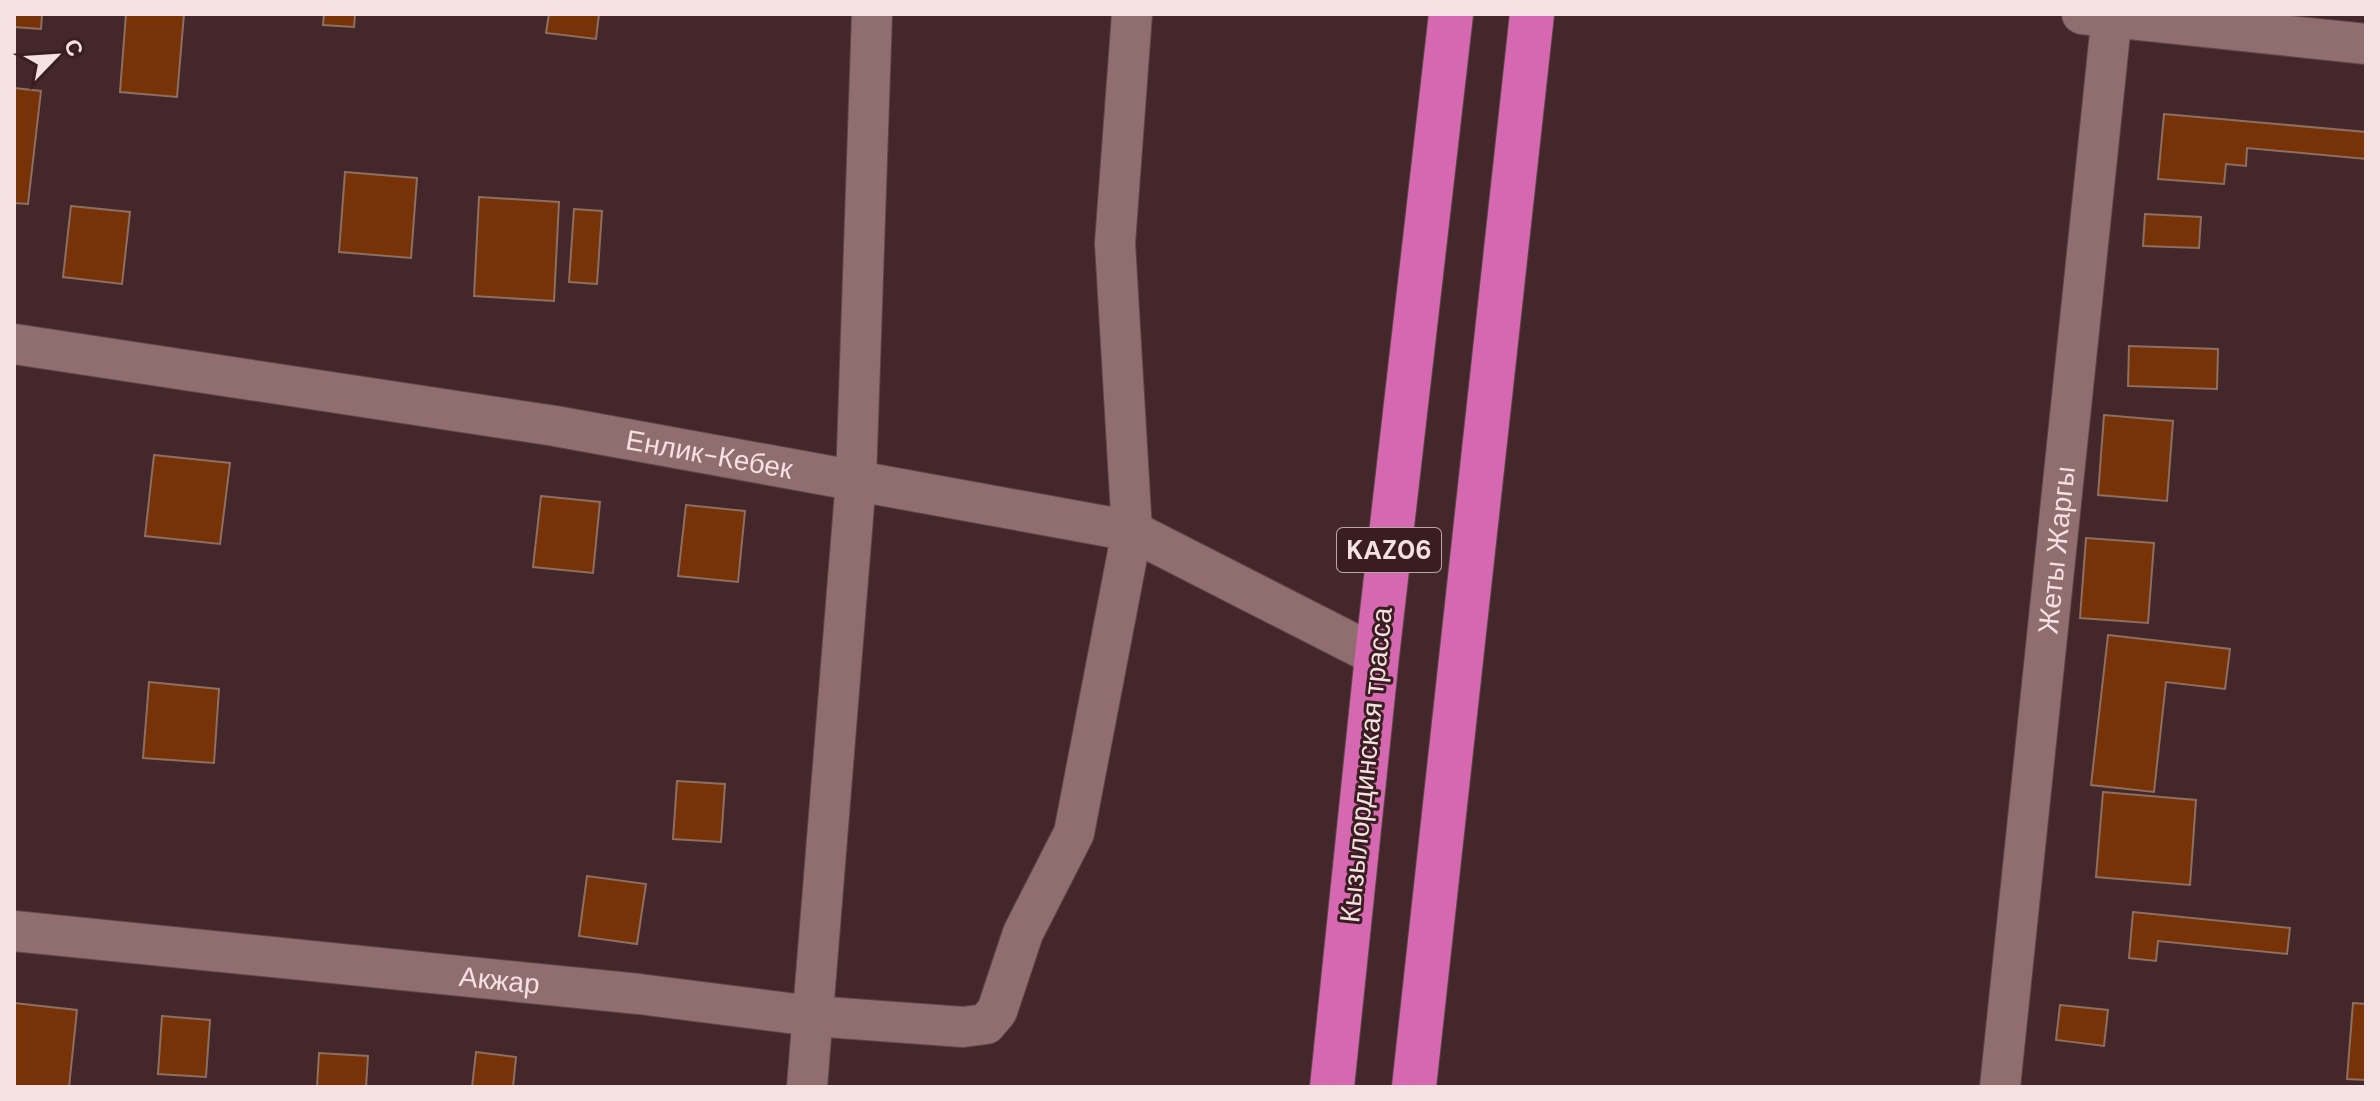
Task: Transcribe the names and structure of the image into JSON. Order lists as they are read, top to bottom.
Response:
{
  "streets": {
    "highway": ["KАZ06", "Кызылординская трасса"],
    "street": ["Енлик-Кебек", "Жеты Жаргы", "Акжар"]
  },
  "crossings": [
    ["Енлик-Кебек", "Кызылординская трасса"],
    ["Енлик-Кебек", "Акжар"]
  ],
  "north": "top right"
}
